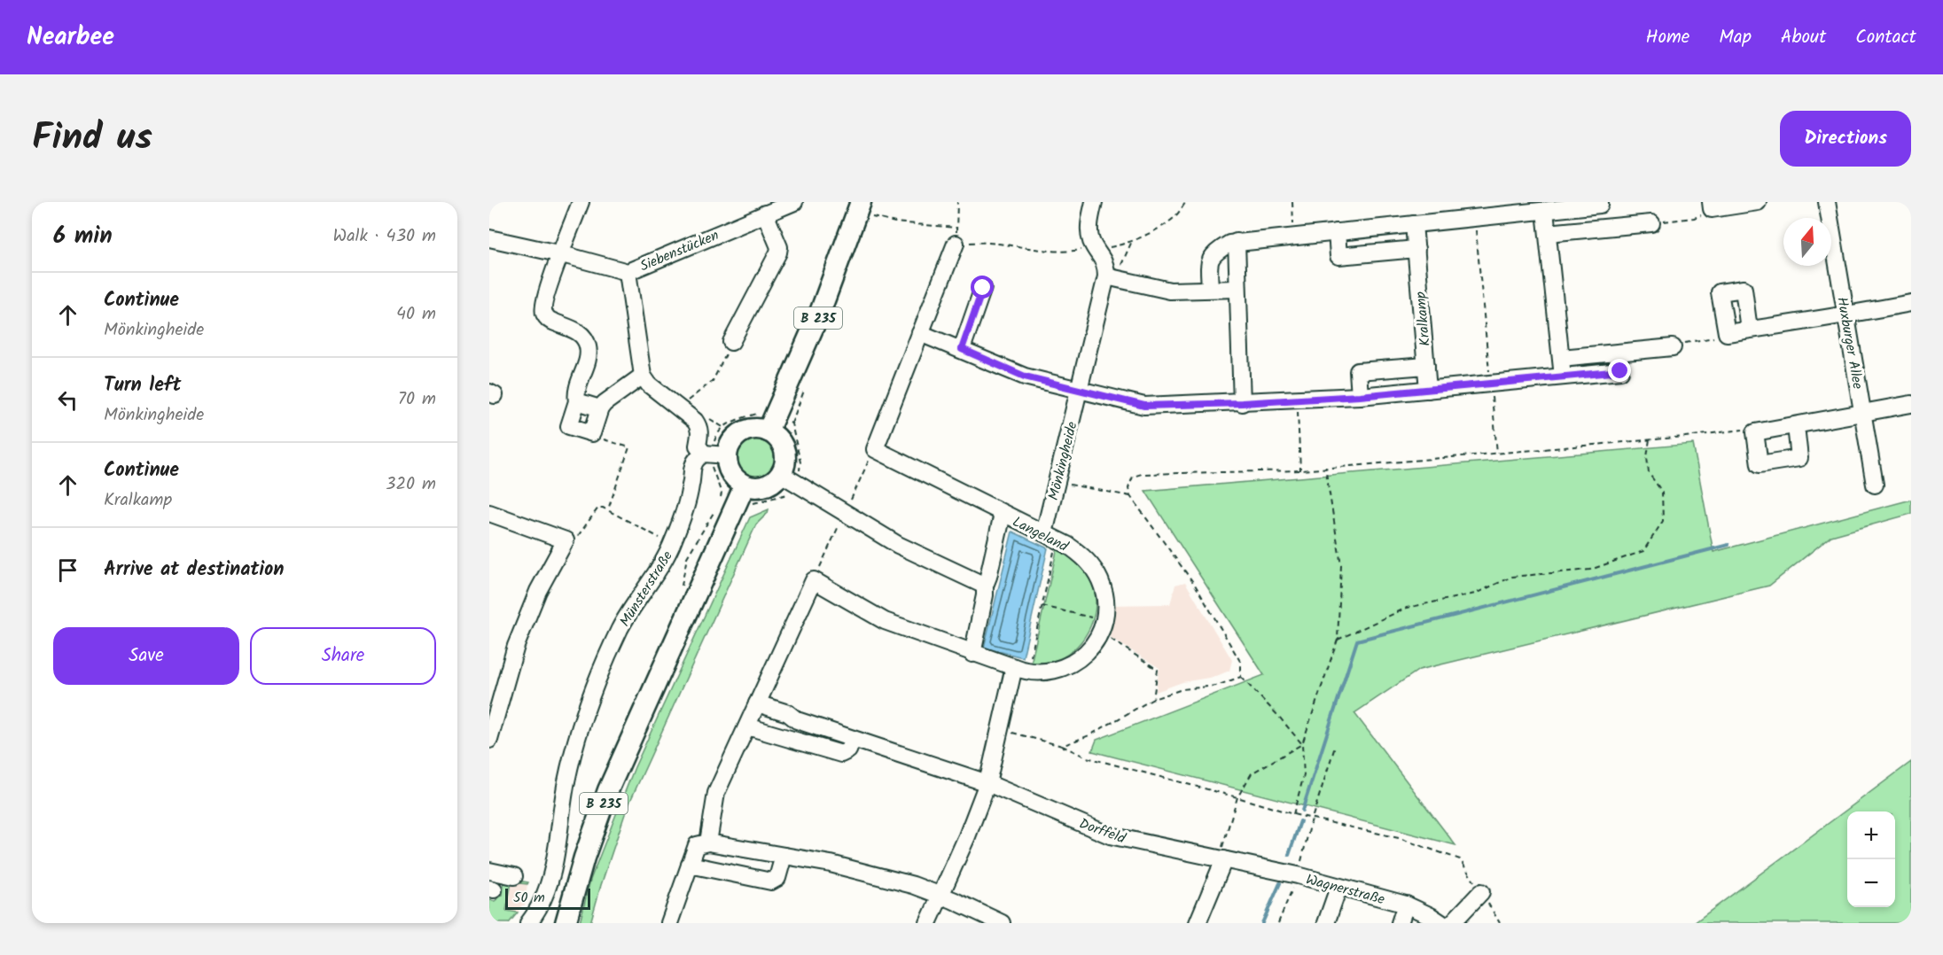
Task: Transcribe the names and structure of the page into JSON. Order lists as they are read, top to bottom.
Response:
{
  "streets": {
    "main road": ["B 235"],
    "street": [
      "Siebenstücken",
      "Kralkamp",
      "Huxburger Allee",
      "Mönkingheide",
      "Langeland",
      "Münsterstraße",
      "Dorffeld",
      "Wagnerstraße"
    ]
  },
  "crossings": [
    ["Mönkingheide", "Langeland"],
    ["Dorffeld", "Wagnerstraße"]
  ],
  "scale_bar": "50 m",
  "north": "top",
  "page": {
    "header": "Nearbee",
    "nav": [
      "Home",
      "Map",
      "About",
      "Contact"
    ],
    "title": "Find us",
    "buttons": [
      "Directions",
      ["Save", "Share"]
    ],
    "heading": ["6 min", "Walk · 430 m"],
    "list": [
      ["Continue", "Mönkingheide", "40 m"],
      ["Turn left", "Mönkingheide", "70 m"],
      ["Continue", "Kralkamp", "320 m"],
      "Arrive at destination"
    ],
    "map_buttons": ["+", "−"],
    "scale": "50 m"
  }
}
